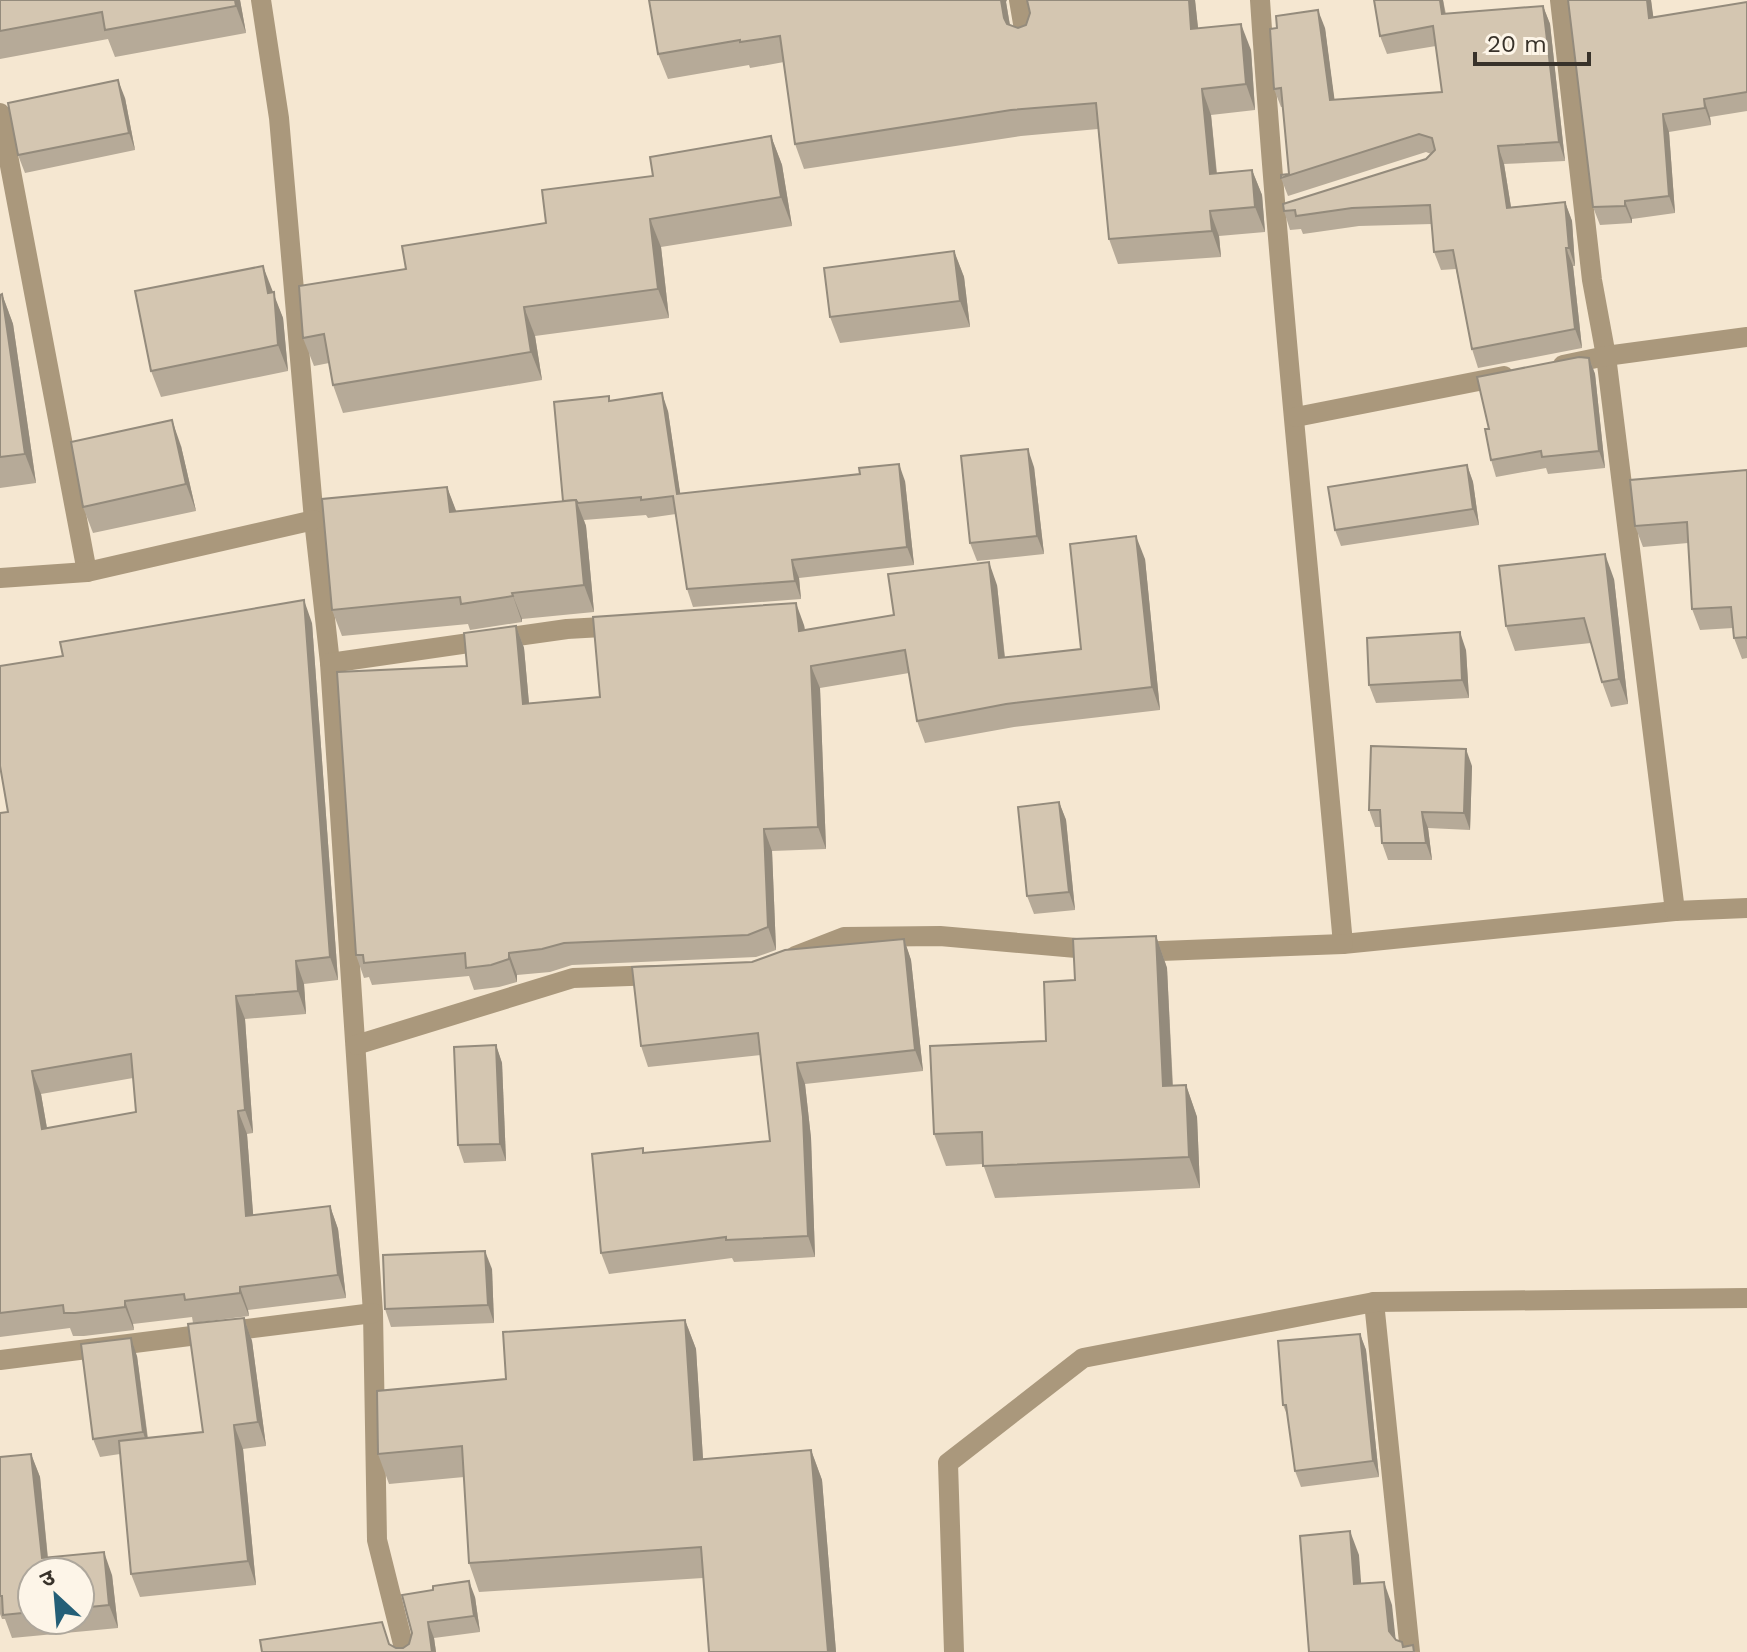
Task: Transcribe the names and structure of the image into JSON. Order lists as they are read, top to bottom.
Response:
{
  "scale_bar": "20 m",
  "north": "top left"
}
